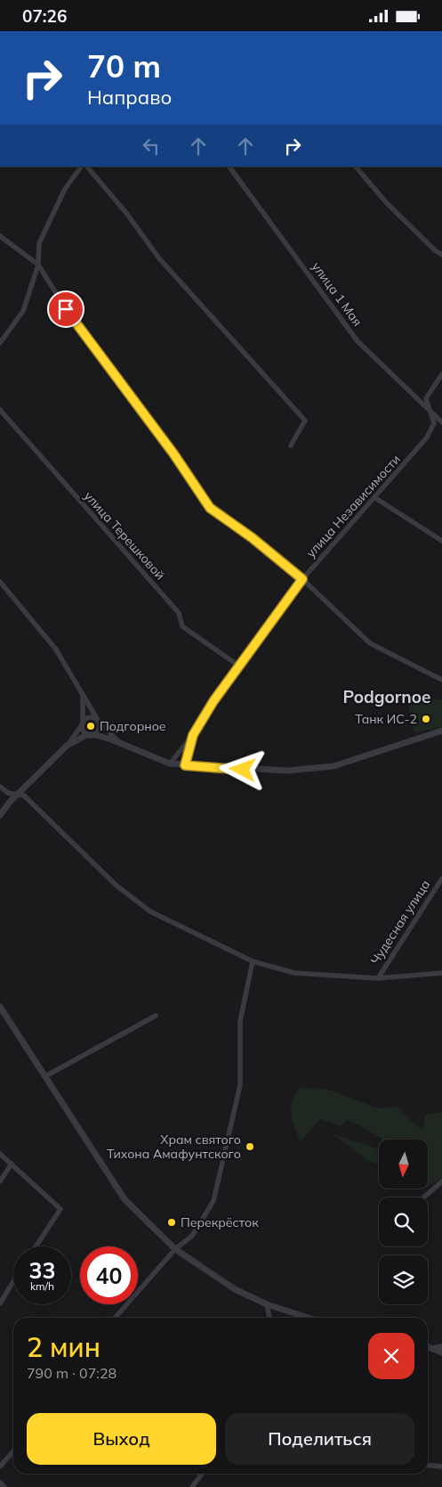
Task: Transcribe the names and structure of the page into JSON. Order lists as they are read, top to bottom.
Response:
{
  "streets": {
    "street": [
      "улица 1 Мая",
      "улица Независимости",
      "улица Терешковой",
      "Чудесная улица"
    ]
  },
  "crossings": [
    ["улица 1 Мая", "улица Независимости"],
    ["улица Независимости", "улица Терешковой"]
  ],
  "districts": ["Podgornoe"],
  "places": [
    "Танк ИС-2",
    "Подгорное",
    "Храм святого Тихона Амафунтского",
    "Перекрёсток"
  ],
  "north": "bottom",
  "page": {
    "status": "07:26",
    "turn": ["70 m", "Направо"],
    "speed": "33 km/h",
    "limit": "40",
    "heading": ["2 мин", "790 m · 07:28"],
    "buttons": ["Выход", "Поделиться"]
  }
}
